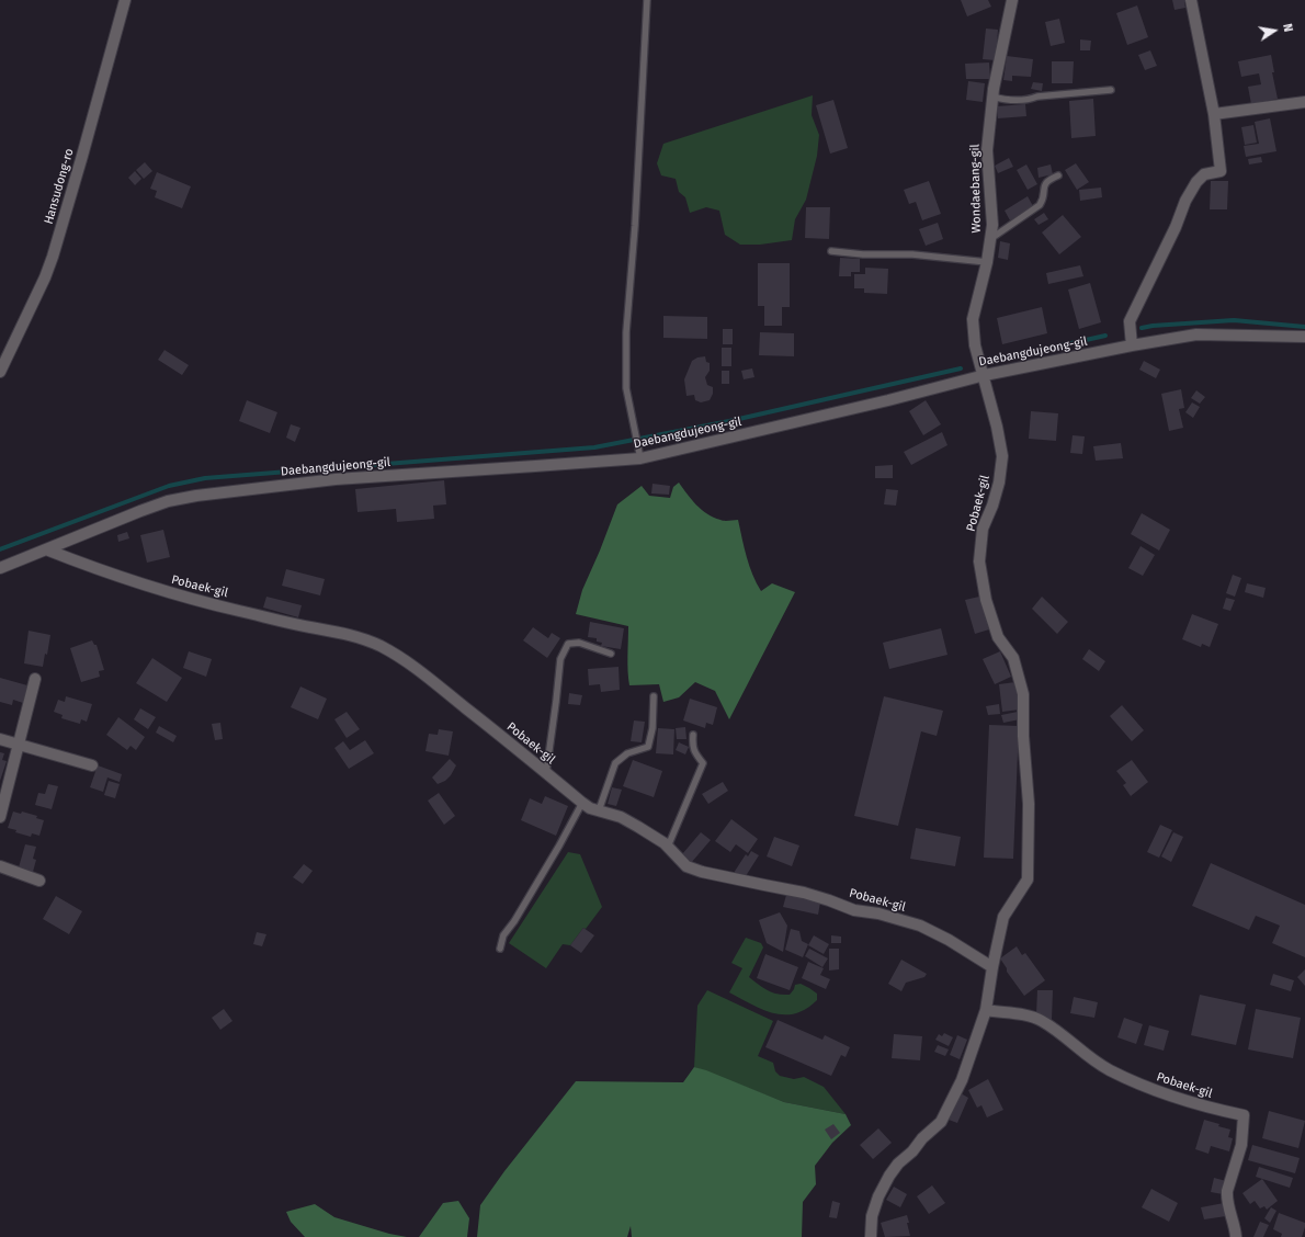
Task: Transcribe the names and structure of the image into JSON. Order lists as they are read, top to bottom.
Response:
{
  "streets": {
    "street": [
      "Hansudong-ro",
      "Wondaebang-gil",
      "Daebangdujeong-gil",
      "Pobaek-gil"
    ]
  },
  "crossings": [
    ["Wondaebang-gil", "Daebangdujeong-gil"],
    ["Wondaebang-gil", "Pobaek-gil"],
    ["Daebangdujeong-gil", "Pobaek-gil"]
  ],
  "north": "right"
}
